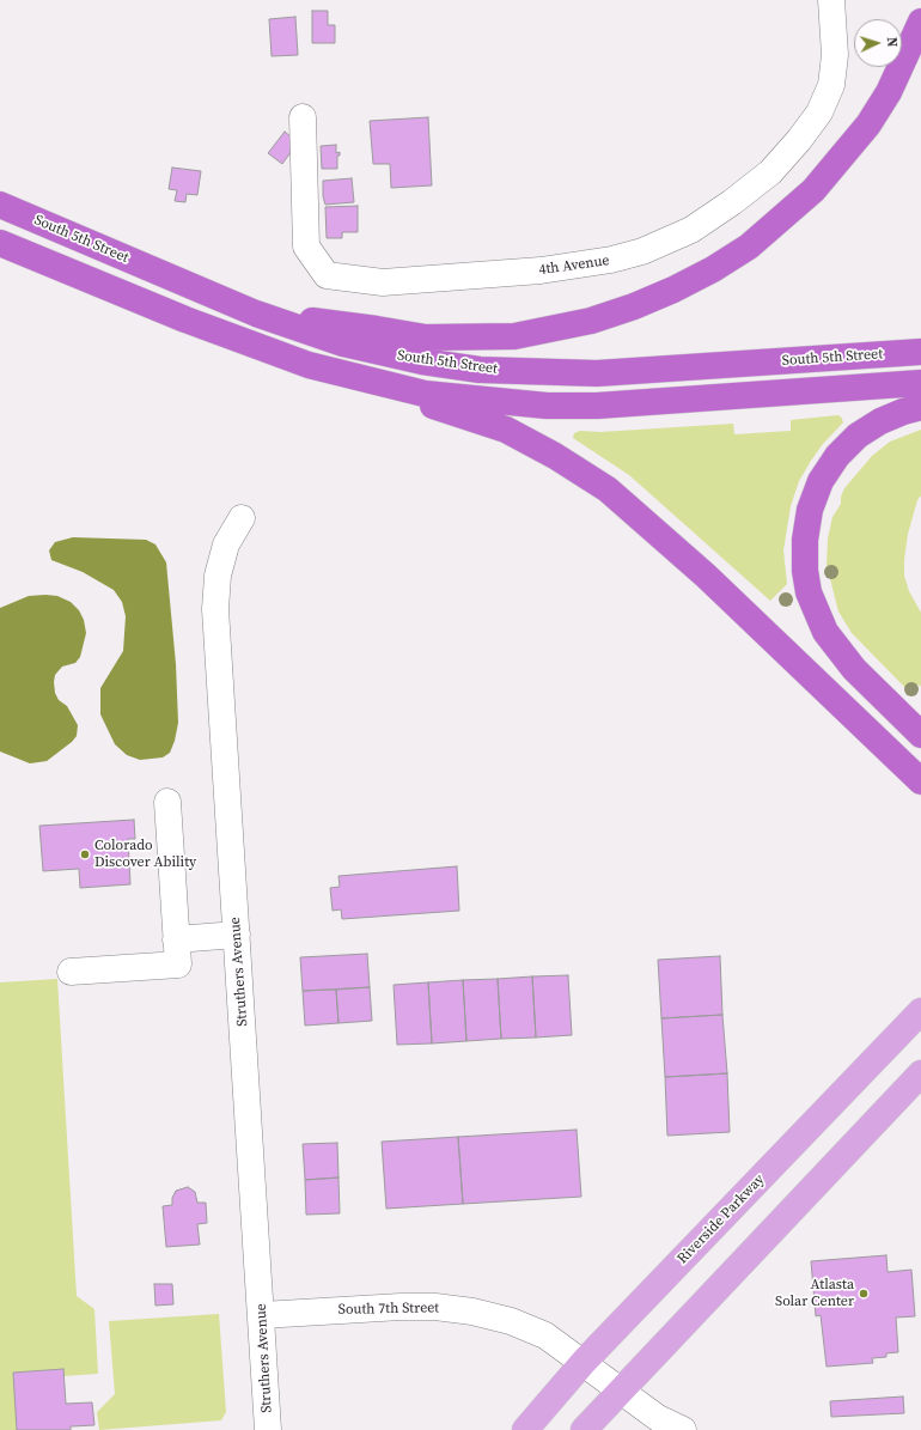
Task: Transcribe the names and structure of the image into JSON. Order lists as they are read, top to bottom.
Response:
{
  "streets": {
    "highway": ["South 5th Street"],
    "main road": ["Riverside Parkway"],
    "street": ["4th Avenue", "Struthers Avenue", "South 7th Street"]
  },
  "crossings": [
    ["Struthers Avenue", "South 7th Street"],
    ["Riverside Parkway", "South 7th Street"]
  ],
  "places": ["Colorado Discover Ability", "Atlasta Solar Center"],
  "north": "right"
}
